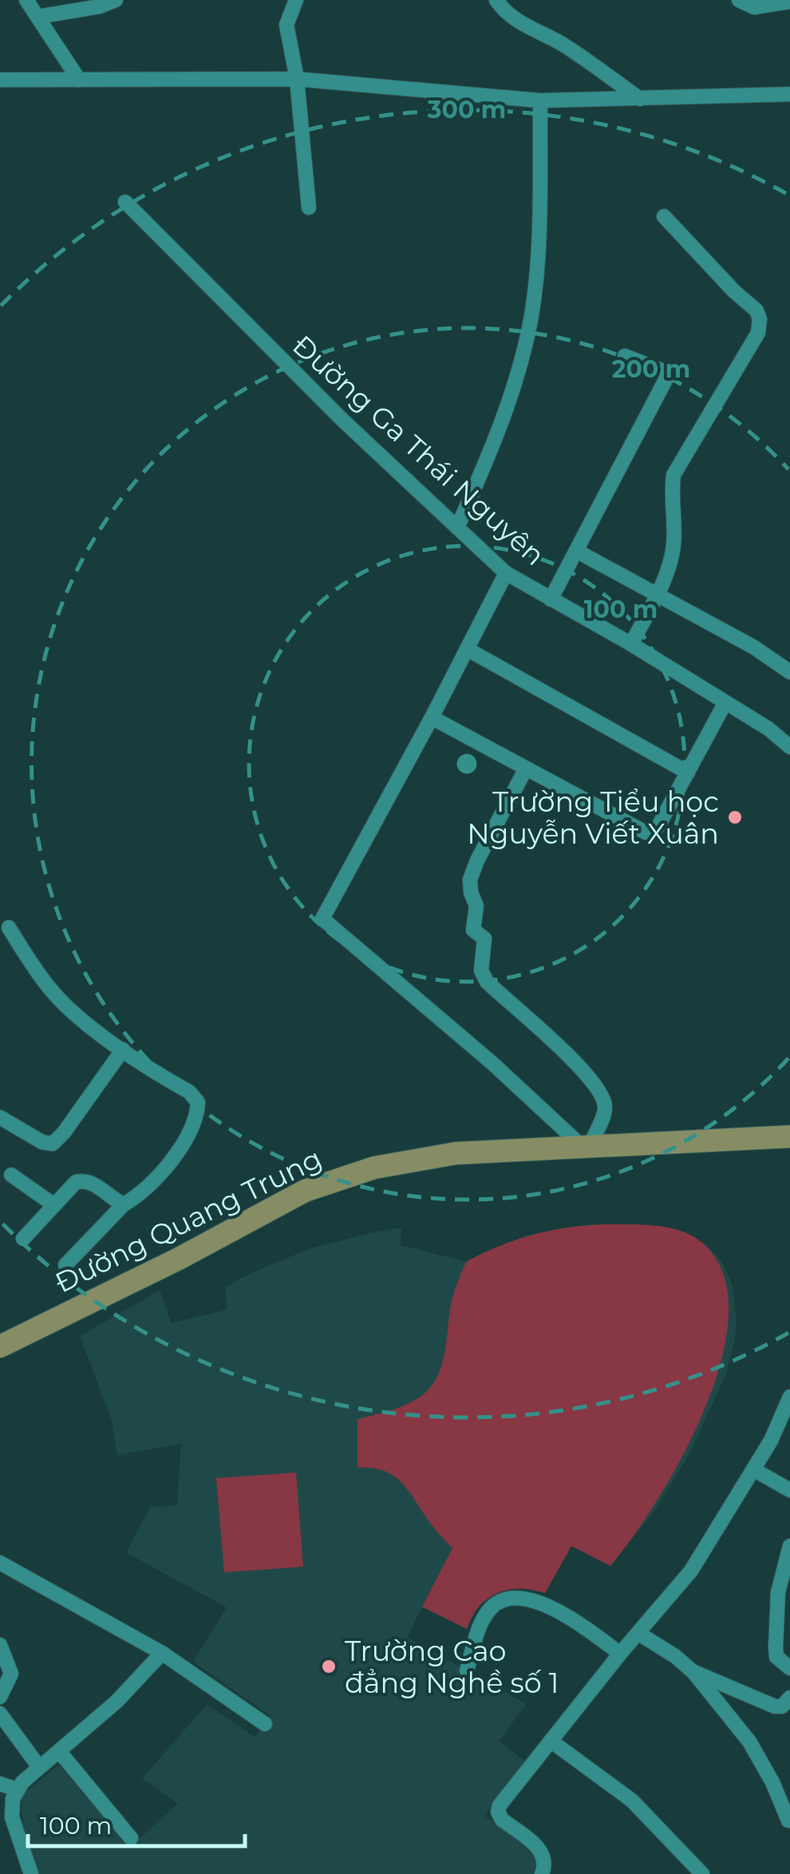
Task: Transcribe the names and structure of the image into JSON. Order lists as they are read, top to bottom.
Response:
{
  "streets": {
    "main road": ["Đường Quang Trung"],
    "street": ["Đường Ga Thái Nguyên"]
  },
  "places": ["Trường Tiểu học Nguyễn Viết Xuân", "Trường Cao đẳng Nghề số 1"],
  "scale_bar": "100 m",
  "rings": ["300 m", "200 m", "100 m"]
}
